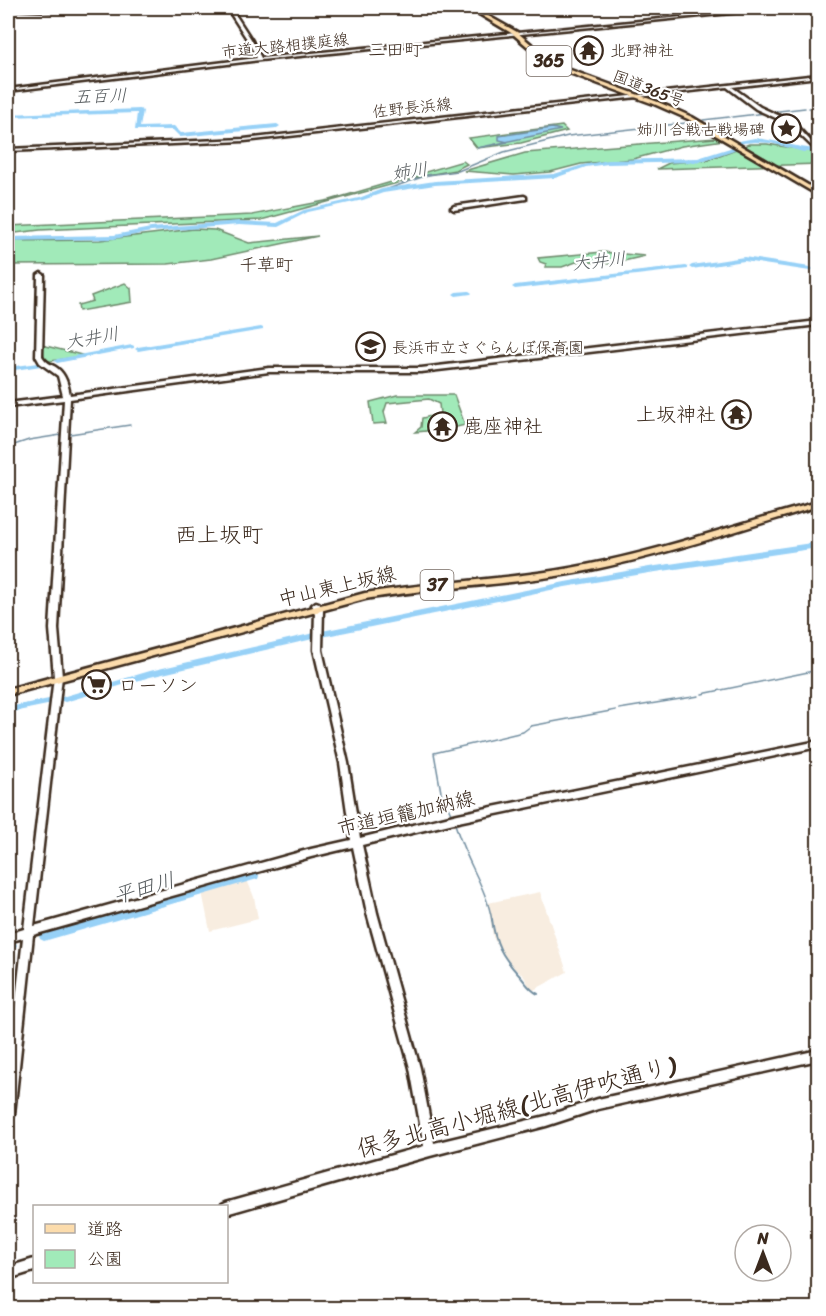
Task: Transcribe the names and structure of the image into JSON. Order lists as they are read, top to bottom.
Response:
{
  "streets": {
    "highway": ["365", "国道365号"],
    "main road": ["37", "中山東上坂線"],
    "street": [
      "市道大路相撲庭線",
      "佐野長浜線",
      "市道垣籠加納線",
      "保多北高小堀線(北高伊吹通り)"
    ]
  },
  "crossings": [
    ["市道大路相撲庭線", "国道365号"],
    ["国道365号", "佐野長浜線"]
  ],
  "districts": ["三田町", "千草町", "西上坂町"],
  "water": [
    "五百川",
    "姉川",
    "大井川",
    "平田川"
  ],
  "places": {
    "temple": ["北野神社", "上坂神社", "鹿座神社"],
    "place": ["姉川合戦古戦場碑"],
    "school or university": ["長浜市立さぐらんぼ保育園"],
    "supermarket": ["ローソン"]
  },
  "legend": ["道路", "公園"],
  "north": "top"
}
